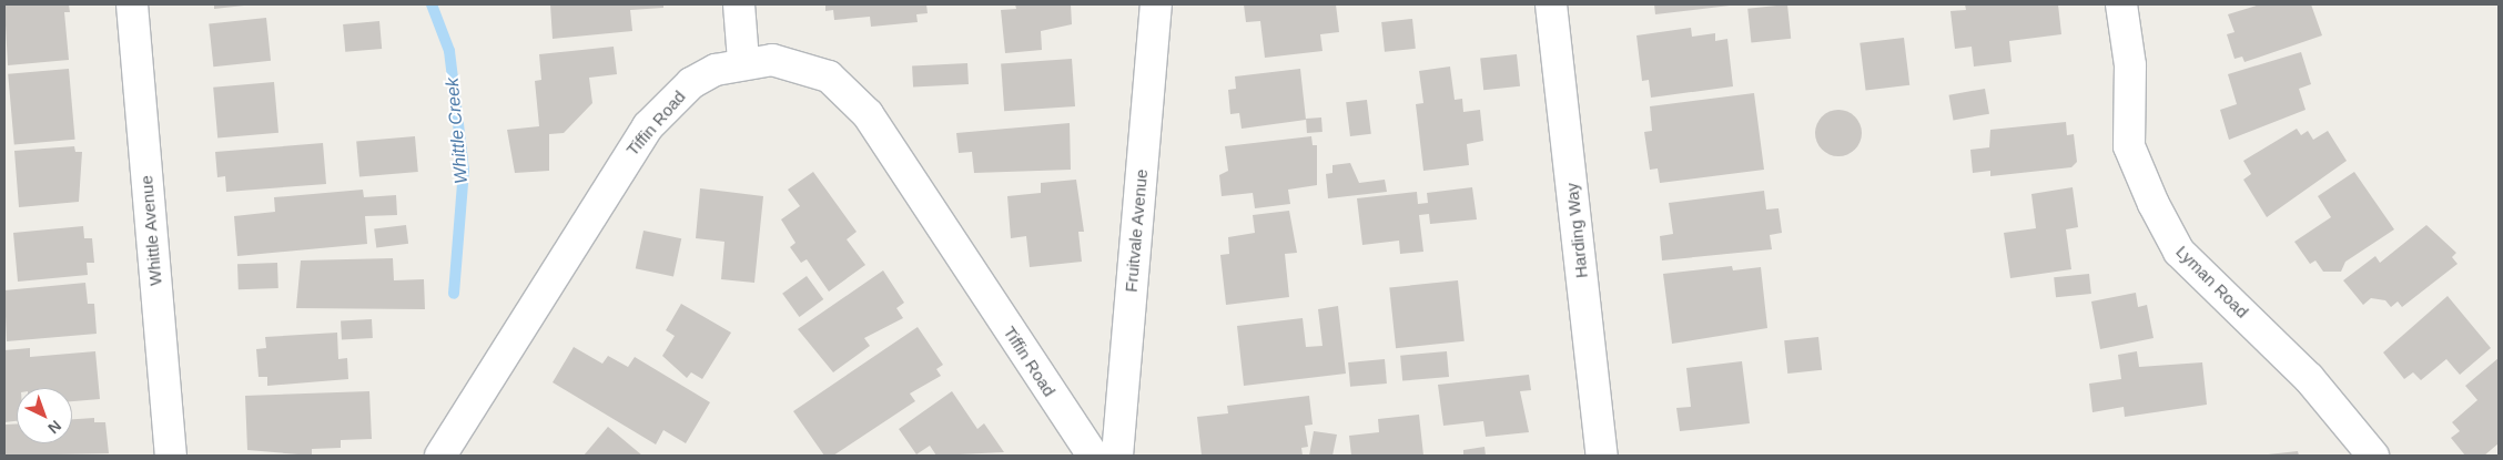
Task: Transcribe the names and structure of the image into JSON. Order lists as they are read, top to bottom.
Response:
{
  "streets": {
    "street": [
      "Tiffin Road",
      "Whittle Avenue",
      "Fruitvale Avenue",
      "Harding Way",
      "Lyman Road"
    ]
  },
  "water": ["Whittle Creek"],
  "north": "bottom right"
}
